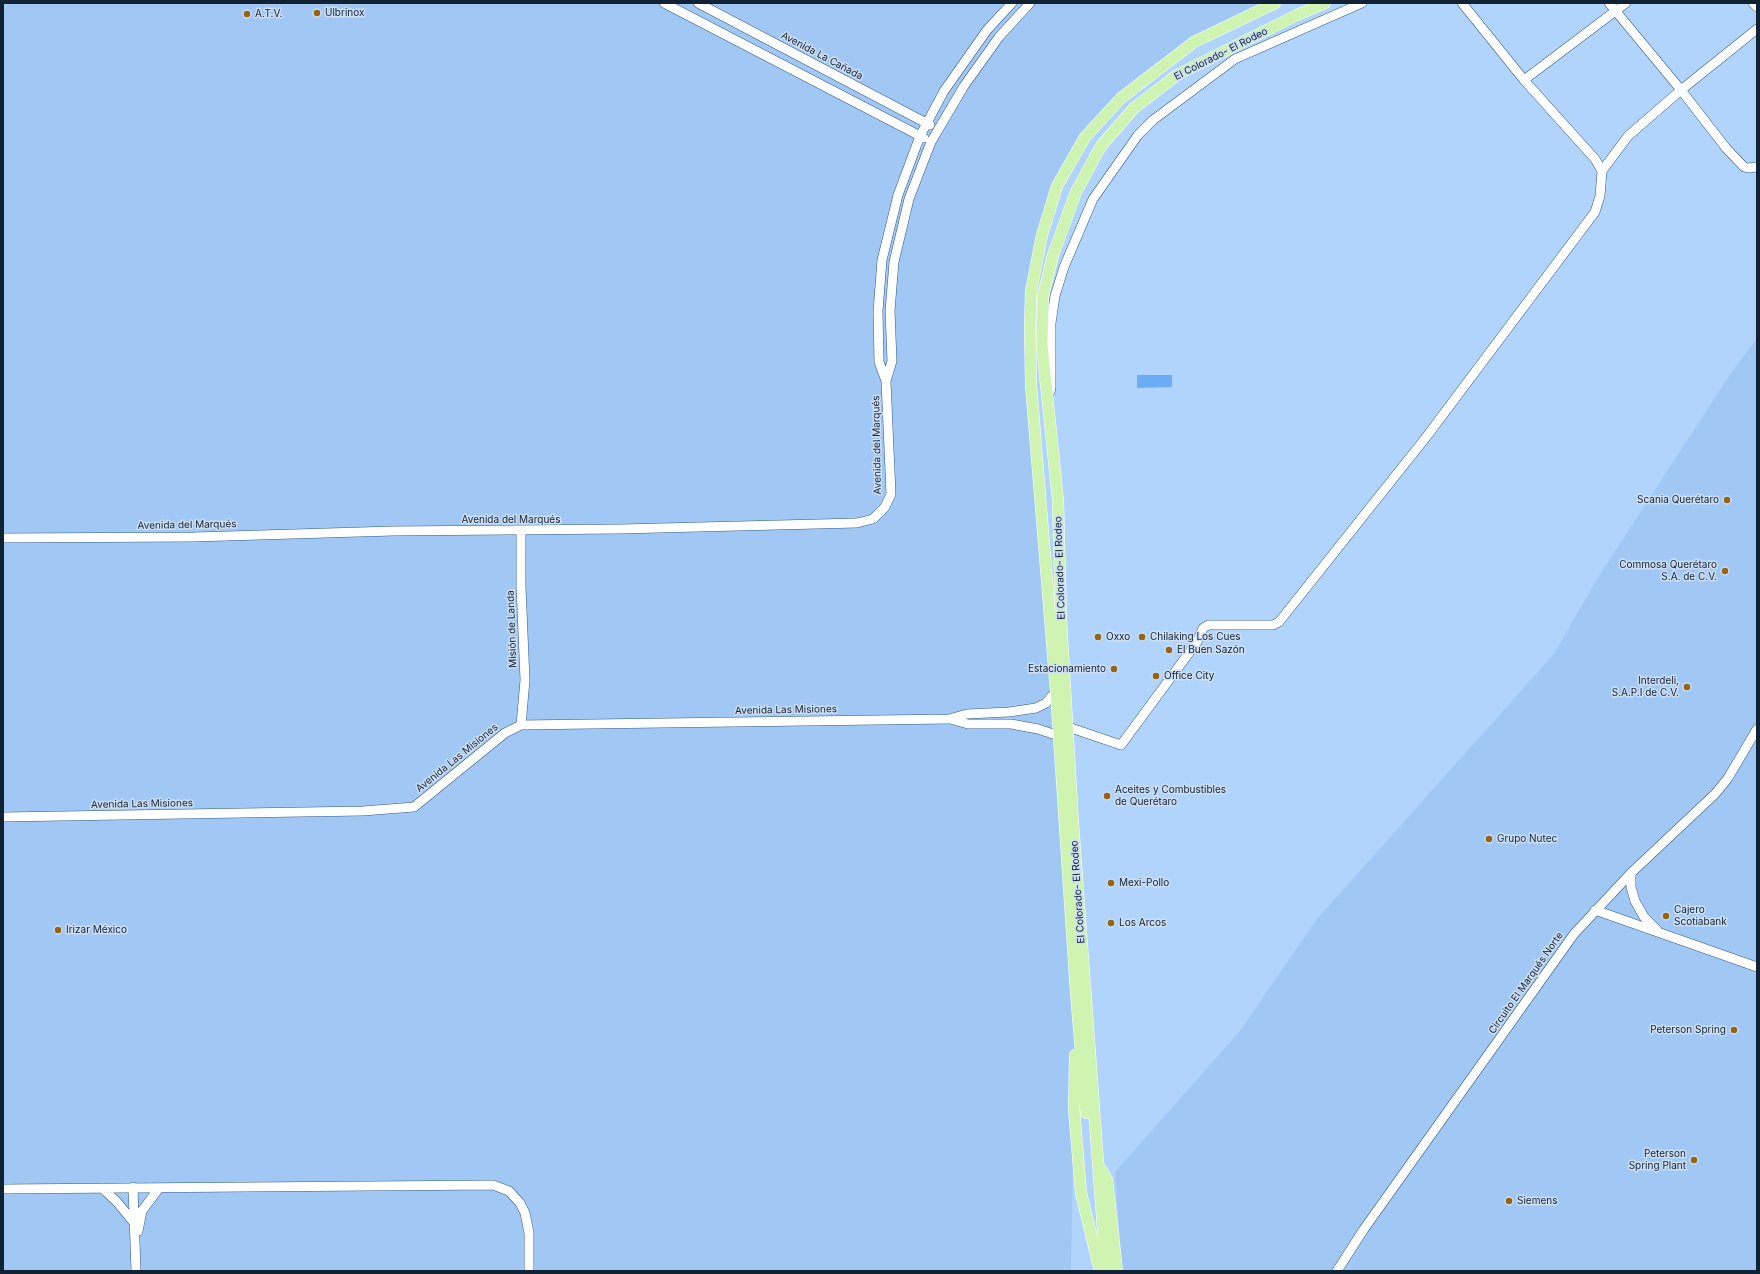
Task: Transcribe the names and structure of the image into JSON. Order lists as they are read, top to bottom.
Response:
{
  "streets": {
    "main road": ["El Colorado- El Rodeo"],
    "street": [
      "Avenida La Cañada",
      "Avenida del Marqués",
      "Misión de Landa",
      "Avenida Las Misiones",
      "Circuito El Marqués Norte"
    ]
  },
  "crossings": [
    ["El Colorado- El Rodeo", "Avenida Las Misiones"],
    ["Avenida La Cañada", "Avenida del Marqués"],
    ["Avenida del Marqués", "Misión de Landa"],
    ["Misión de Landa", "Avenida Las Misiones"]
  ],
  "places": [
    "Ulbrinox",
    "A.T.V.",
    "Scania Querétaro",
    "Commosa Querétaro S.A. de C.V.",
    "Oxxo",
    "Chilaking Los Cues",
    "El Buen Sazón",
    "Estacionamiento",
    "Office City",
    "Interdeli, S.A.P.I de C.V.",
    "Aceites y Combustibles de Querétaro",
    "Grupo Nutec",
    "Mexi-Pollo",
    "Cajero Scotiabank",
    "Los Arcos",
    "Irizar México",
    "Peterson Spring",
    "Peterson Spring Plant",
    "Siemens"
  ]
}
